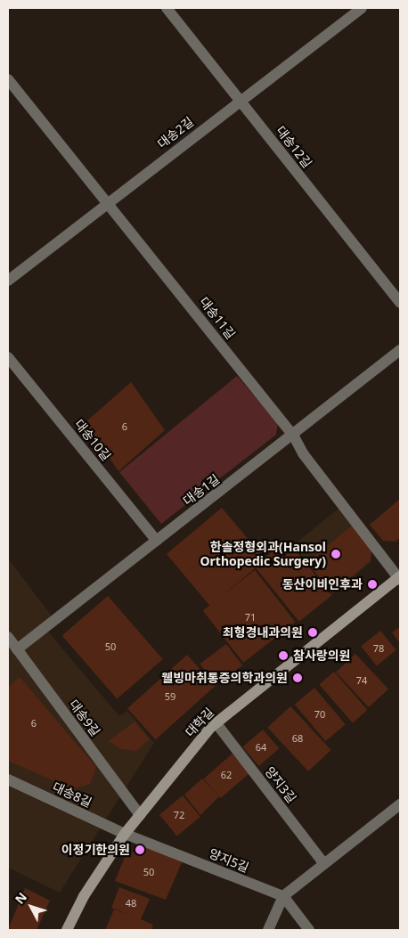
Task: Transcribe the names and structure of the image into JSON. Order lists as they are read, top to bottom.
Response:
{
  "streets": {
    "street": [
      "대송2길",
      "대송12길",
      "대송11길",
      "대송10길",
      "대송1길",
      "대송9길",
      "대학길",
      "양지3길",
      "대송8길",
      "양지5길"
    ]
  },
  "crossings": [
    ["대송2길", "대송12길"],
    ["대송2길", "대송11길"],
    ["대송11길", "대송1길"],
    ["대송11길", "대학길"],
    ["대송10길", "대송1길"],
    ["대송1길", "대송9길"],
    ["대송9길", "대학길"],
    ["대학길", "양지3길"],
    ["대학길", "대송8길"],
    ["대학길", "양지5길"],
    ["대송8길", "양지5길"]
  ],
  "places": [
    "한솔정형외과(Hansol Orthopedic Surgery)",
    "동산이비인후과",
    "최형경내과의원",
    "참사랑의원",
    "웰빙마취통증의학과의원",
    "이정기한의원"
  ],
  "house_numbers": [
    "6",
    "71",
    "50",
    "78",
    "74",
    "59",
    "70",
    "6",
    "68",
    "64",
    "62",
    "72",
    "50",
    "48"
  ],
  "north": "top left"
}
